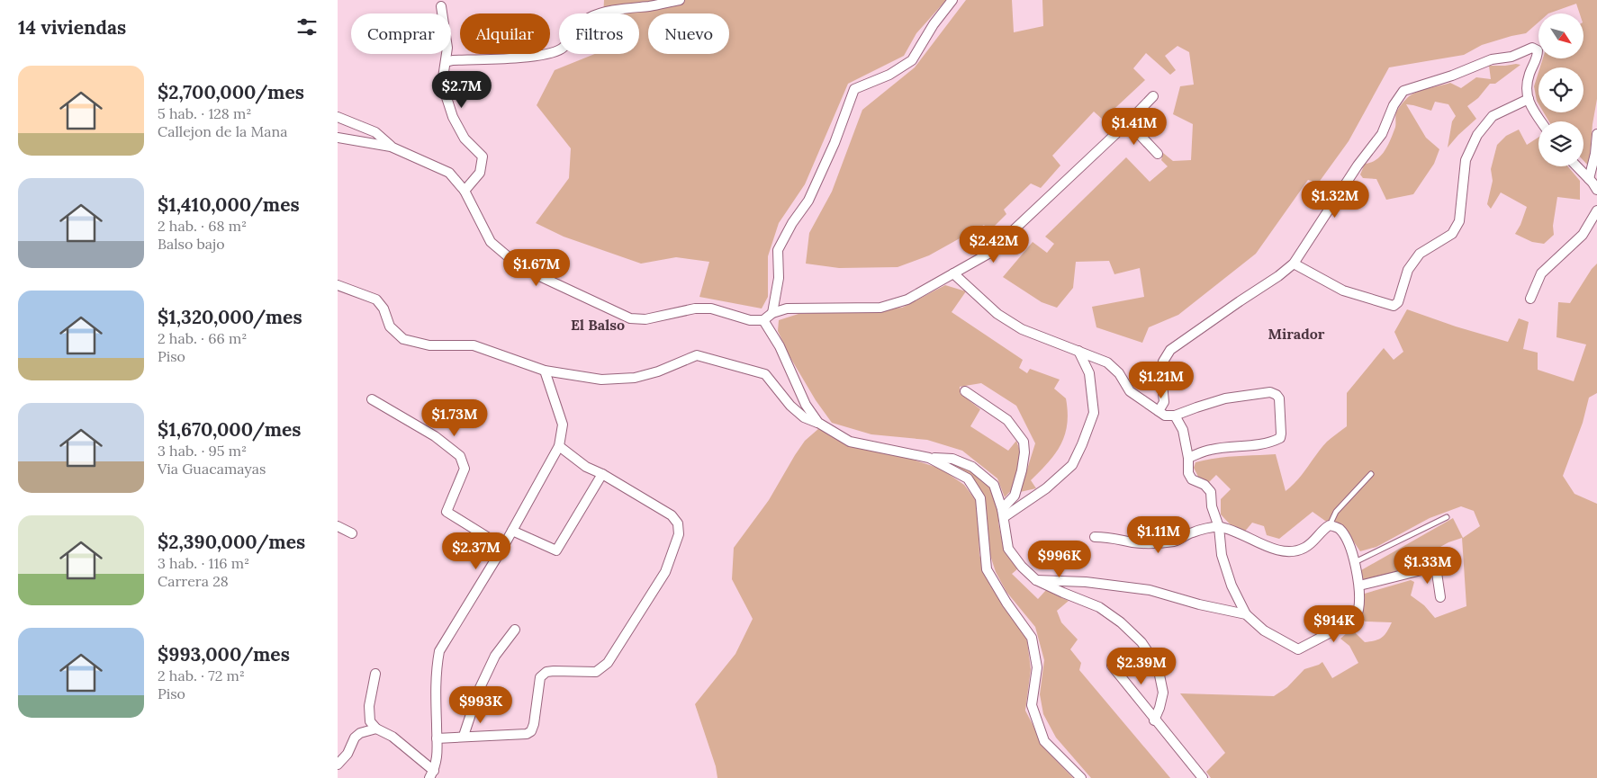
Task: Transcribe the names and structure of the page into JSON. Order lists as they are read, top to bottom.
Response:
{
  "districts": ["El Balso", "Mirador"],
  "north": "bottom right",
  "page": {
    "heading": "14 viviendas",
    "chip": [
      "Comprar",
      "Alquilar",
      "Filtros",
      "Nuevo"
    ],
    "list": [
      {
        "name": "$2,700,000/mes",
        "note": "5 hab. · 128 m² · Callejon de la Mana"
      },
      {
        "name": "$1,410,000/mes",
        "note": "2 hab. · 68 m² · Balso bajo"
      },
      {
        "name": "$1,320,000/mes",
        "note": "2 hab. · 66 m² · Piso"
      },
      {
        "name": "$1,670,000/mes",
        "note": "3 hab. · 95 m² · Via Guacamayas"
      },
      {
        "name": "$2,390,000/mes",
        "note": "3 hab. · 116 m² · Carrera 28"
      },
      {
        "name": "$993,000/mes",
        "note": "2 hab. · 72 m² · Piso"
      }
    ],
    "price": [
      "$2.7M",
      "$1.41M",
      "$1.32M",
      "$2.42M",
      "$1.67M",
      "$1.21M",
      "$1.73M",
      "$1.11M",
      "$2.37M",
      "$996K",
      "$1.33M",
      "$914K",
      "$2.39M",
      "$993K"
    ]
  }
}
